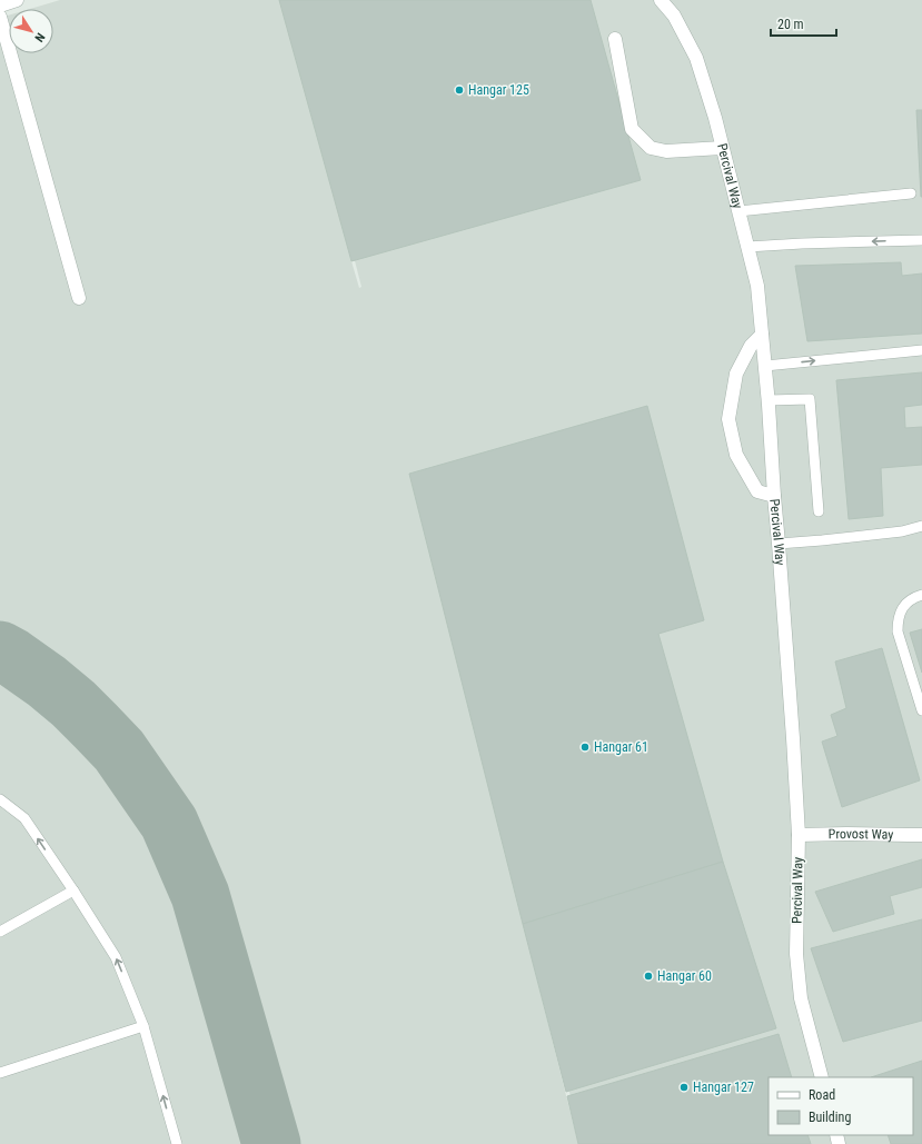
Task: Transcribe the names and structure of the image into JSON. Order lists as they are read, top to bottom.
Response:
{
  "streets": {
    "street": ["Percival Way", "Provost Way"]
  },
  "crossings": [
    ["Percival Way", "Provost Way"]
  ],
  "places": [
    "Hangar 125",
    "Hangar 61",
    "Hangar 60",
    "Hangar 127"
  ],
  "legend": ["Road", "Building"],
  "scale_bar": "20 m",
  "north": "bottom right"
}
